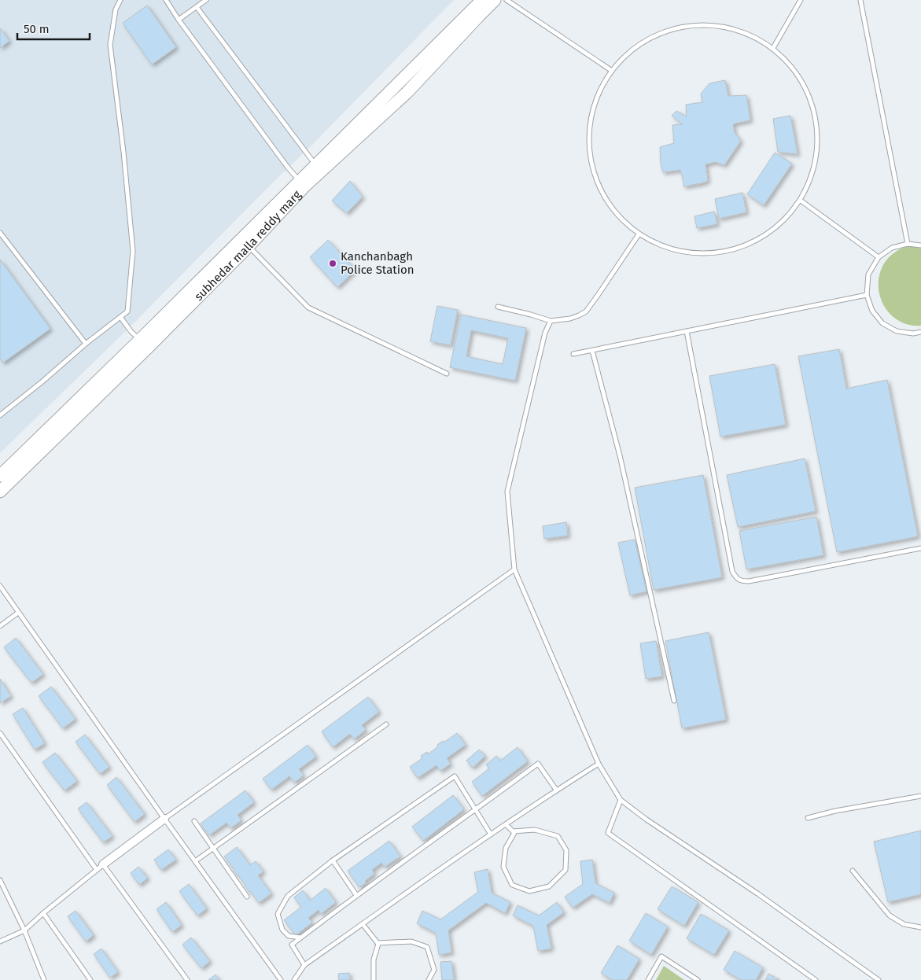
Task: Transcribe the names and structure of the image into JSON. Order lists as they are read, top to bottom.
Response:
{
  "streets": {
    "main road": ["subhedar malla reddy marg"]
  },
  "places": ["Kanchanbagh Police Station"],
  "scale_bar": "50 m"
}
